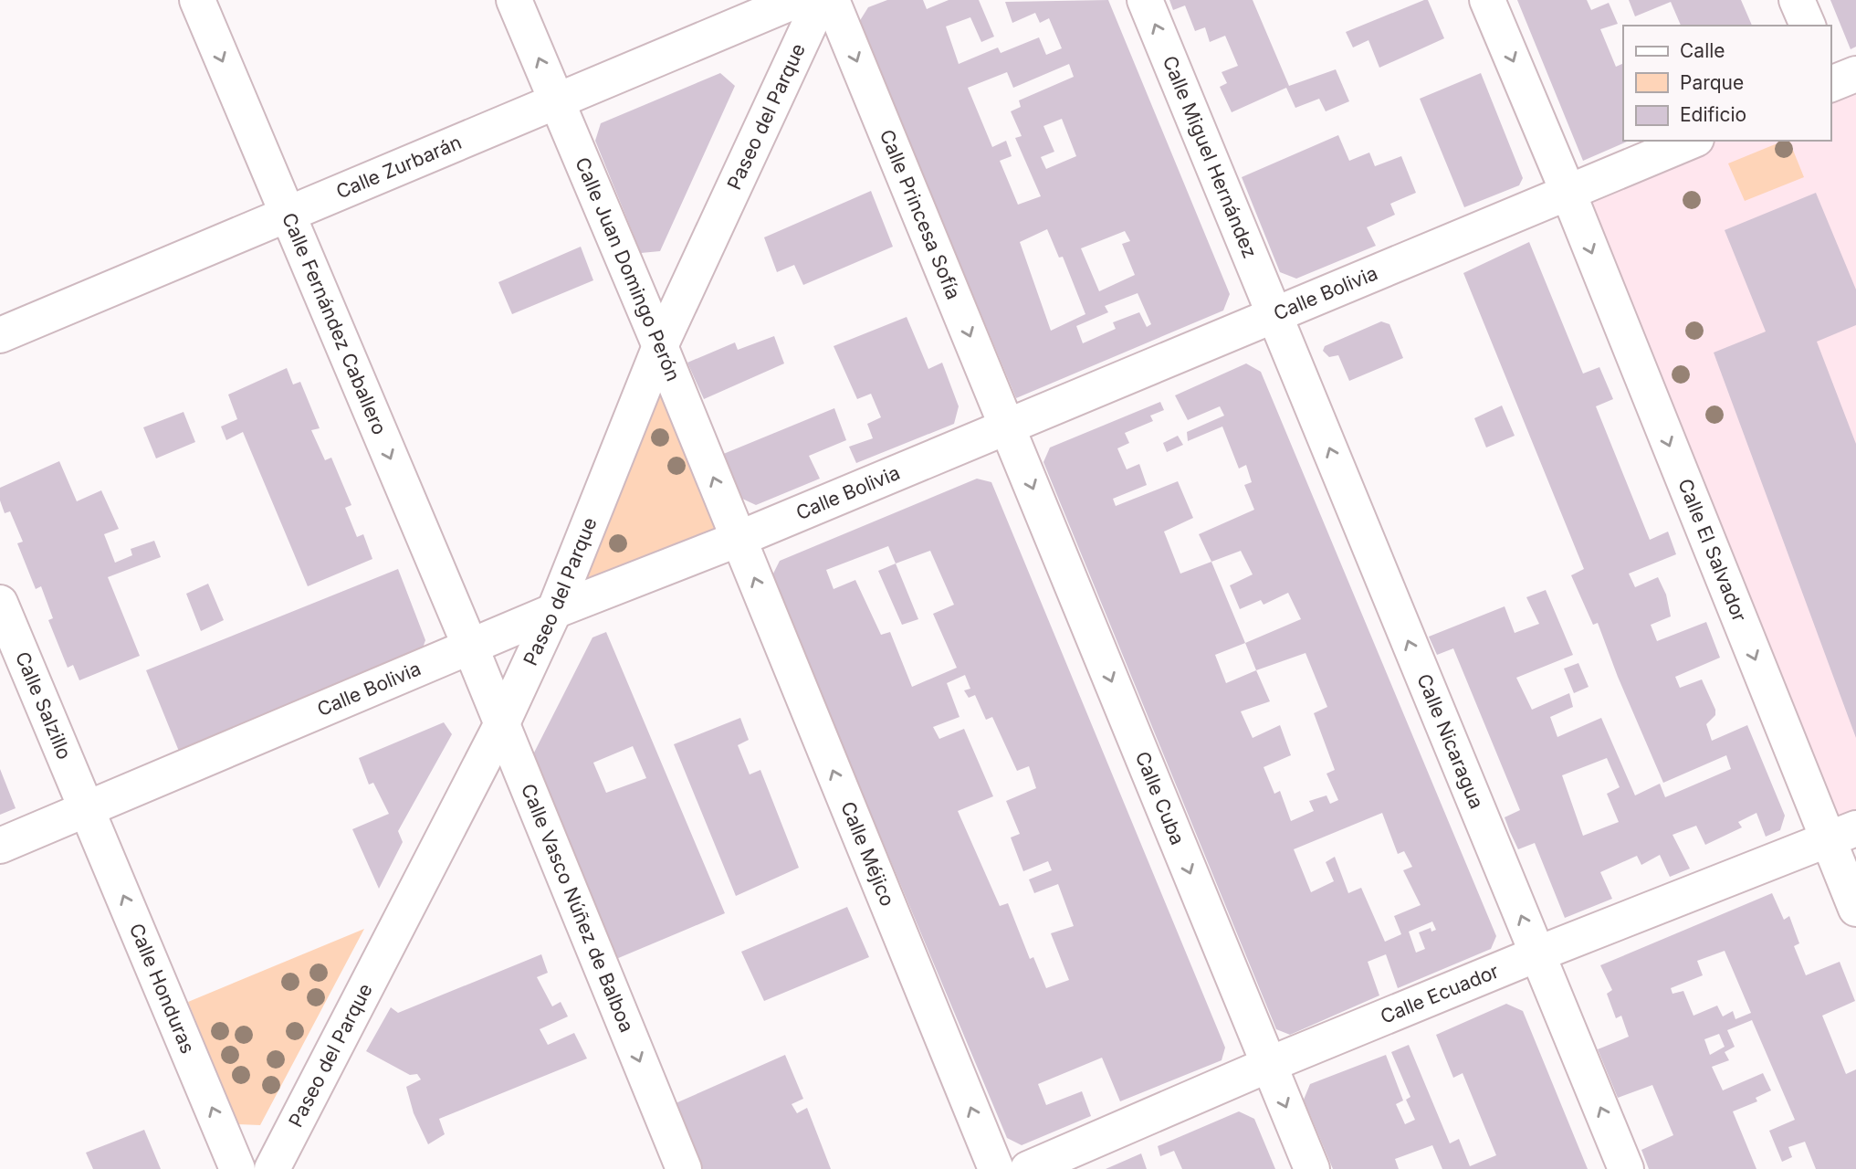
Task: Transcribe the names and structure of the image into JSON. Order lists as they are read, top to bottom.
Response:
{
  "streets": {
    "street": [
      "Paseo del Parque",
      "Calle Miguel Hernández",
      "Calle Zurbarán",
      "Calle Princesa Sofía",
      "Calle Juan Domingo Perón",
      "Calle Bolivia",
      "Calle Fernández Caballero",
      "Calle El Salvador",
      "Calle Salzillo",
      "Calle Nicaragua",
      "Calle Cuba",
      "Calle Méjico",
      "Calle Vasco Núñez de Balboa",
      "Calle Honduras",
      "Calle Ecuador"
    ]
  },
  "crossings": [
    ["Paseo del Parque", "Calle Juan Domingo Perón"],
    ["Paseo del Parque", "Calle Bolivia"],
    ["Paseo del Parque", "Calle Vasco Núñez de Balboa"],
    ["Calle Miguel Hernández", "Calle Bolivia"],
    ["Calle Miguel Hernández", "Calle Nicaragua"],
    ["Calle Zurbarán", "Calle Juan Domingo Perón"],
    ["Calle Zurbarán", "Calle Fernández Caballero"],
    ["Calle Princesa Sofía", "Calle Bolivia"],
    ["Calle Princesa Sofía", "Calle Cuba"],
    ["Calle Juan Domingo Perón", "Calle Bolivia"],
    ["Calle Juan Domingo Perón", "Calle Méjico"],
    ["Calle Bolivia", "Calle Fernández Caballero"],
    ["Calle Bolivia", "Calle El Salvador"],
    ["Calle Bolivia", "Calle Salzillo"],
    ["Calle Bolivia", "Calle Nicaragua"],
    ["Calle Bolivia", "Calle Cuba"],
    ["Calle Bolivia", "Calle Méjico"],
    ["Calle Bolivia", "Calle Vasco Núñez de Balboa"],
    ["Calle Bolivia", "Calle Honduras"],
    ["Calle Fernández Caballero", "Calle Vasco Núñez de Balboa"],
    ["Calle El Salvador", "Calle Ecuador"],
    ["Calle Salzillo", "Calle Honduras"],
    ["Calle Nicaragua", "Calle Ecuador"],
    ["Calle Cuba", "Calle Ecuador"]
  ],
  "one_way": [
    "Calle Miguel Hernández",
    "Calle Princesa Sofía",
    "Calle Juan Domingo Perón",
    "Calle Fernández Caballero",
    "Calle El Salvador",
    "Calle Nicaragua",
    "Calle Cuba",
    "Calle Méjico",
    "Calle Vasco Núñez de Balboa",
    "Calle Honduras"
  ],
  "legend": ["Calle", "Parque", "Edificio"]
}
